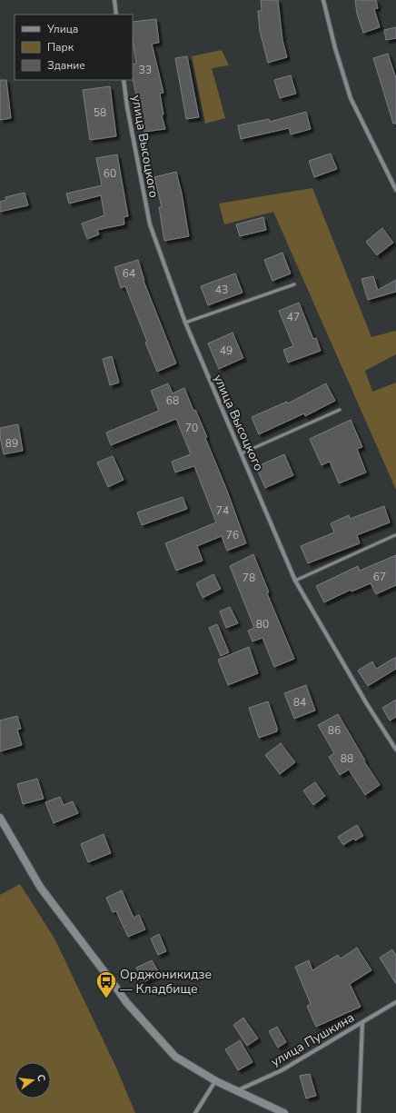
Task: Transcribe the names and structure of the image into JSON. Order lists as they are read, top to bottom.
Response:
{
  "streets": {
    "street": ["улица Высоцкого", "улица Пушкина"]
  },
  "places": {
    "bus stop": ["Орджоникидзе — Кладбище"]
  },
  "house_numbers": [
    "33",
    "58",
    "60",
    "64",
    "43",
    "47",
    "49",
    "68",
    "70",
    "89",
    "74",
    "76",
    "67",
    "78",
    "80",
    "84",
    "86",
    "88"
  ],
  "legend": ["Улица", "Парк", "Здание"],
  "north": "right"
}
